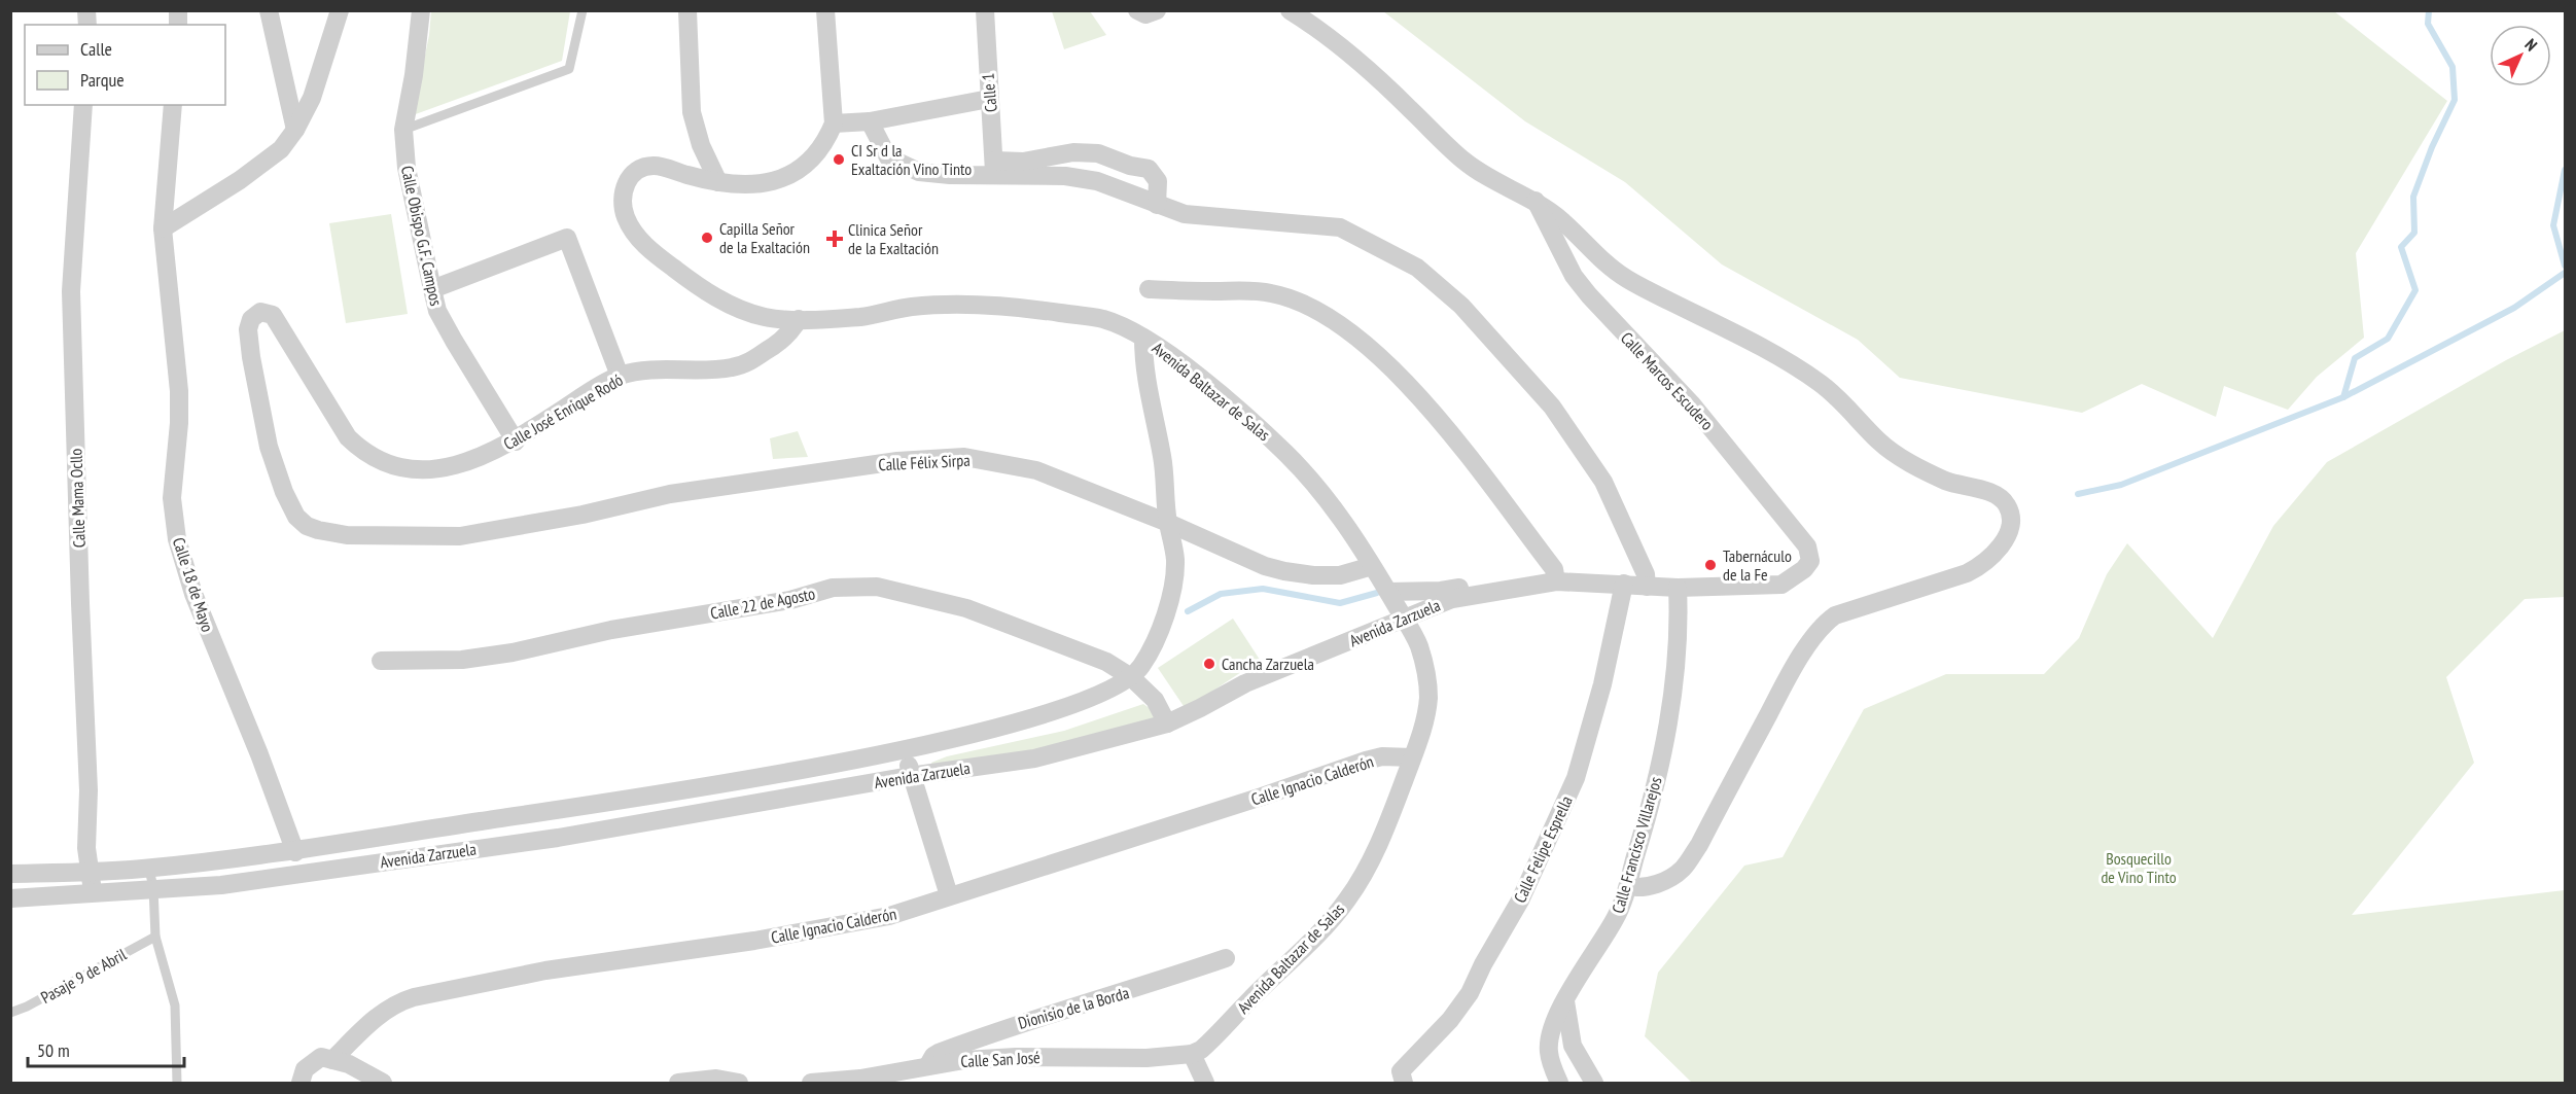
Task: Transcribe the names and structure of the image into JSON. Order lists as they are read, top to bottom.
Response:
{
  "streets": {
    "street": [
      "Calle 1",
      "Calle Obispo G.F. Campos",
      "Calle Marcos Escudero",
      "Avenida Baltazar de Salas",
      "Calle José Enrique Rodó",
      "Calle Félix Sirpa",
      "Calle Mama Ocllo",
      "Calle 18 de Mayo",
      "Calle 22 de Agosto",
      "Avenida Zarzuela",
      "Calle Ignacio Calderón",
      "Calle Francisco Villarejos",
      "Calle Felipe Esprella",
      "Dionisio de la Borda",
      "Calle San José"
    ],
    "lane": ["Pasaje 9 de Abril"]
  },
  "crossings": [
    ["Calle Obispo G.F. Campos", "Calle José Enrique Rodó"],
    ["Calle Marcos Escudero", "Avenida Zarzuela"],
    ["Avenida Baltazar de Salas", "Calle José Enrique Rodó"],
    ["Avenida Baltazar de Salas", "Calle Félix Sirpa"],
    ["Avenida Baltazar de Salas", "Avenida Zarzuela"],
    ["Avenida Baltazar de Salas", "Calle Ignacio Calderón"],
    ["Avenida Baltazar de Salas", "Calle San José"],
    ["Calle José Enrique Rodó", "Calle Félix Sirpa"],
    ["Calle Félix Sirpa", "Avenida Zarzuela"],
    ["Calle Mama Ocllo", "Avenida Zarzuela"],
    ["Calle 18 de Mayo", "Avenida Zarzuela"],
    ["Calle 22 de Agosto", "Avenida Zarzuela"],
    ["Avenida Zarzuela", "Calle Francisco Villarejos"],
    ["Avenida Zarzuela", "Calle Felipe Esprella"],
    ["Dionisio de la Borda", "Calle San José"]
  ],
  "parks": ["Bosquecillo de Vino Tinto"],
  "places": {
    "other": [
      "CI Sr d la Exaltación Vino Tinto",
      "Capilla Señor de la Exaltación",
      "Tabernáculo de la Fe",
      "Cancha Zarzuela"
    ],
    "health": ["Clinica Señor de la Exaltación"]
  },
  "legend": ["Calle", "Parque"],
  "scale_bar": "50 m",
  "north": "top right"
}
